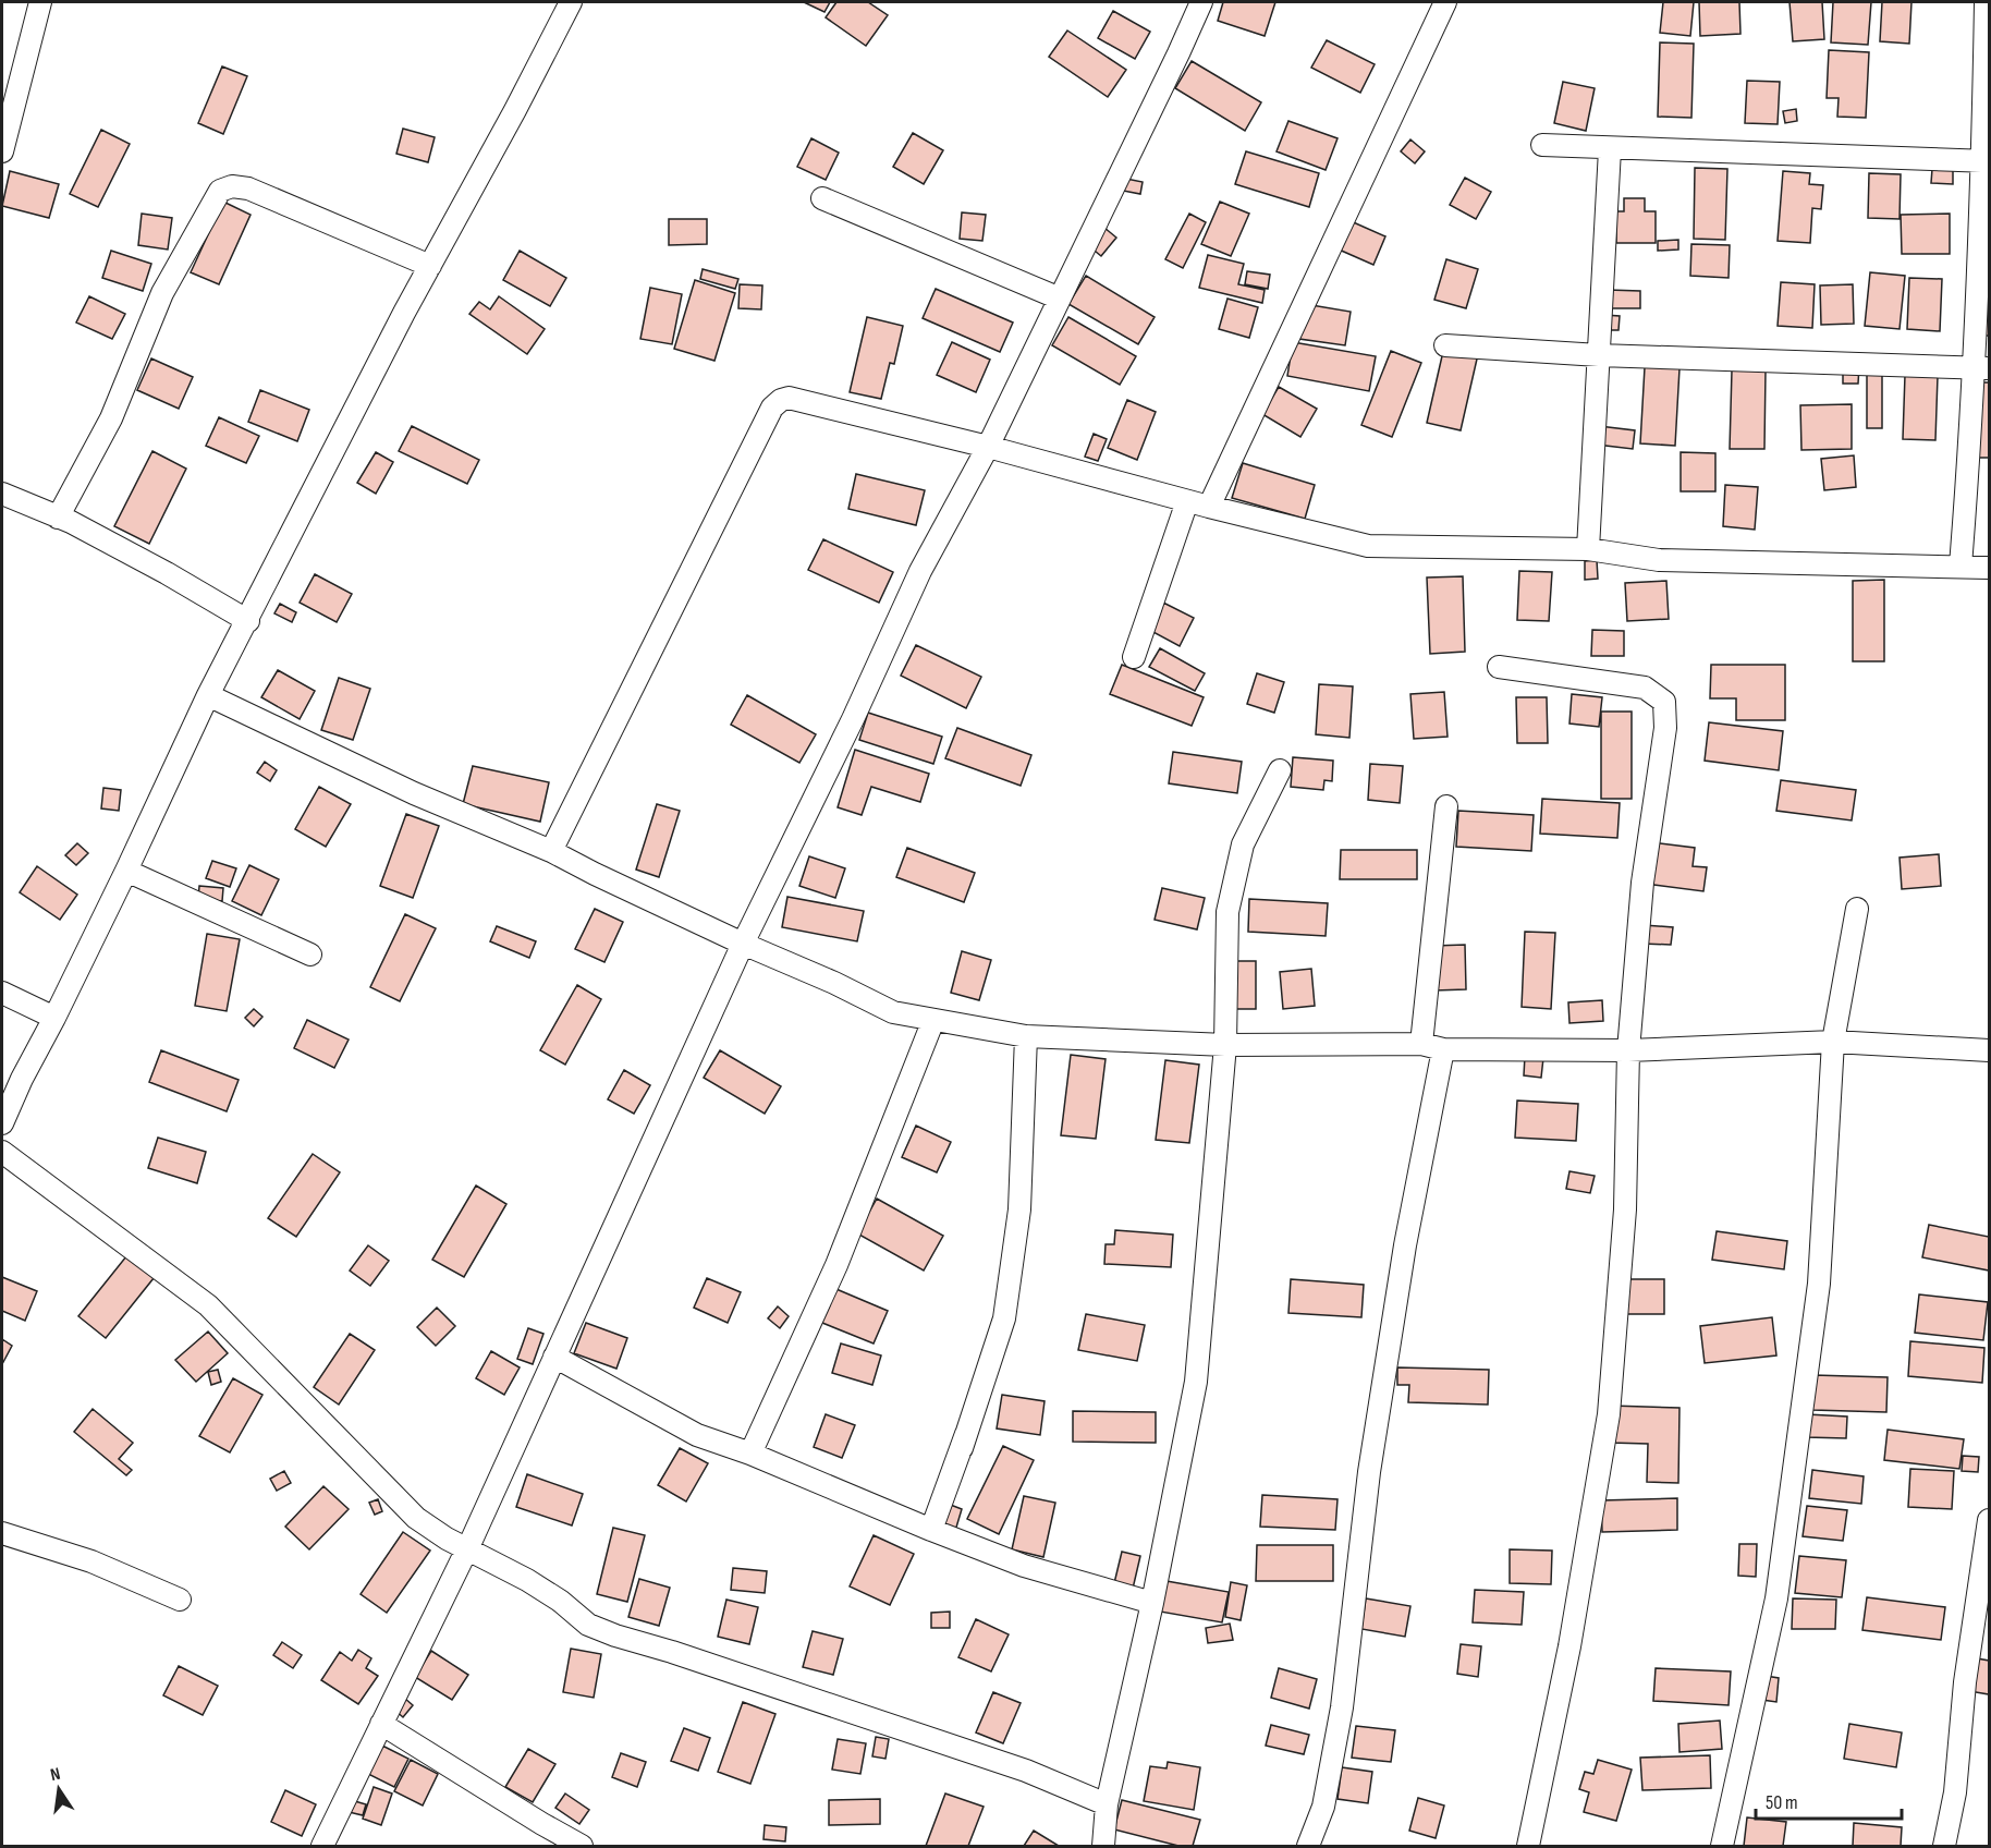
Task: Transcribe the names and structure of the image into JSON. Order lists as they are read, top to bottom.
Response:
{
  "scale_bar": "50 m",
  "north": "top"
}
